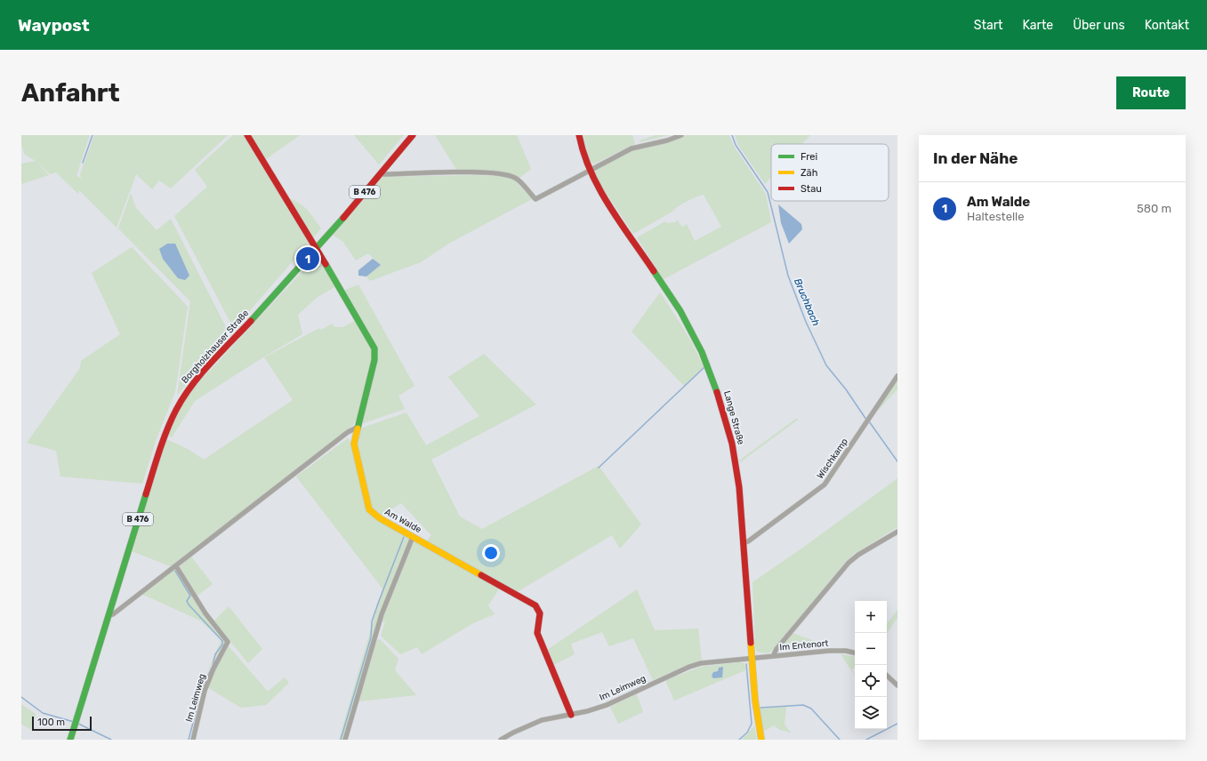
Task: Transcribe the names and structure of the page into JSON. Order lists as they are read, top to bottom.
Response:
{
  "streets": {
    "street": [
      "B 476",
      "Borgholzhauser Straße",
      "Lange Straße",
      "Wischkamp",
      "Am Walde",
      "Im Entenort",
      "Im Leimweg"
    ]
  },
  "crossings": [
    ["Borgholzhauser Straße", "Am Walde"],
    ["Lange Straße", "Wischkamp"],
    ["Lange Straße", "Im Entenort"],
    ["Lange Straße", "Im Leimweg"],
    ["Am Walde", "Im Leimweg"],
    ["Im Entenort", "Im Leimweg"]
  ],
  "water": ["Bruchbach"],
  "legend": ["Frei", "Zäh", "Stau"],
  "scale_bar": "100 m",
  "page": {
    "header": "Waypost",
    "nav": [
      "Start",
      "Karte",
      "Über uns",
      "Kontakt"
    ],
    "buttons": "Route",
    "title": "Anfahrt",
    "heading": "In der Nähe",
    "list": [
      {
        "mark": "1",
        "name": "Am Walde",
        "note": "Haltestelle",
        "value": "580 m"
      }
    ],
    "pins": "1",
    "map_buttons": ["+", "−"],
    "scale": "100 m"
  }
}
